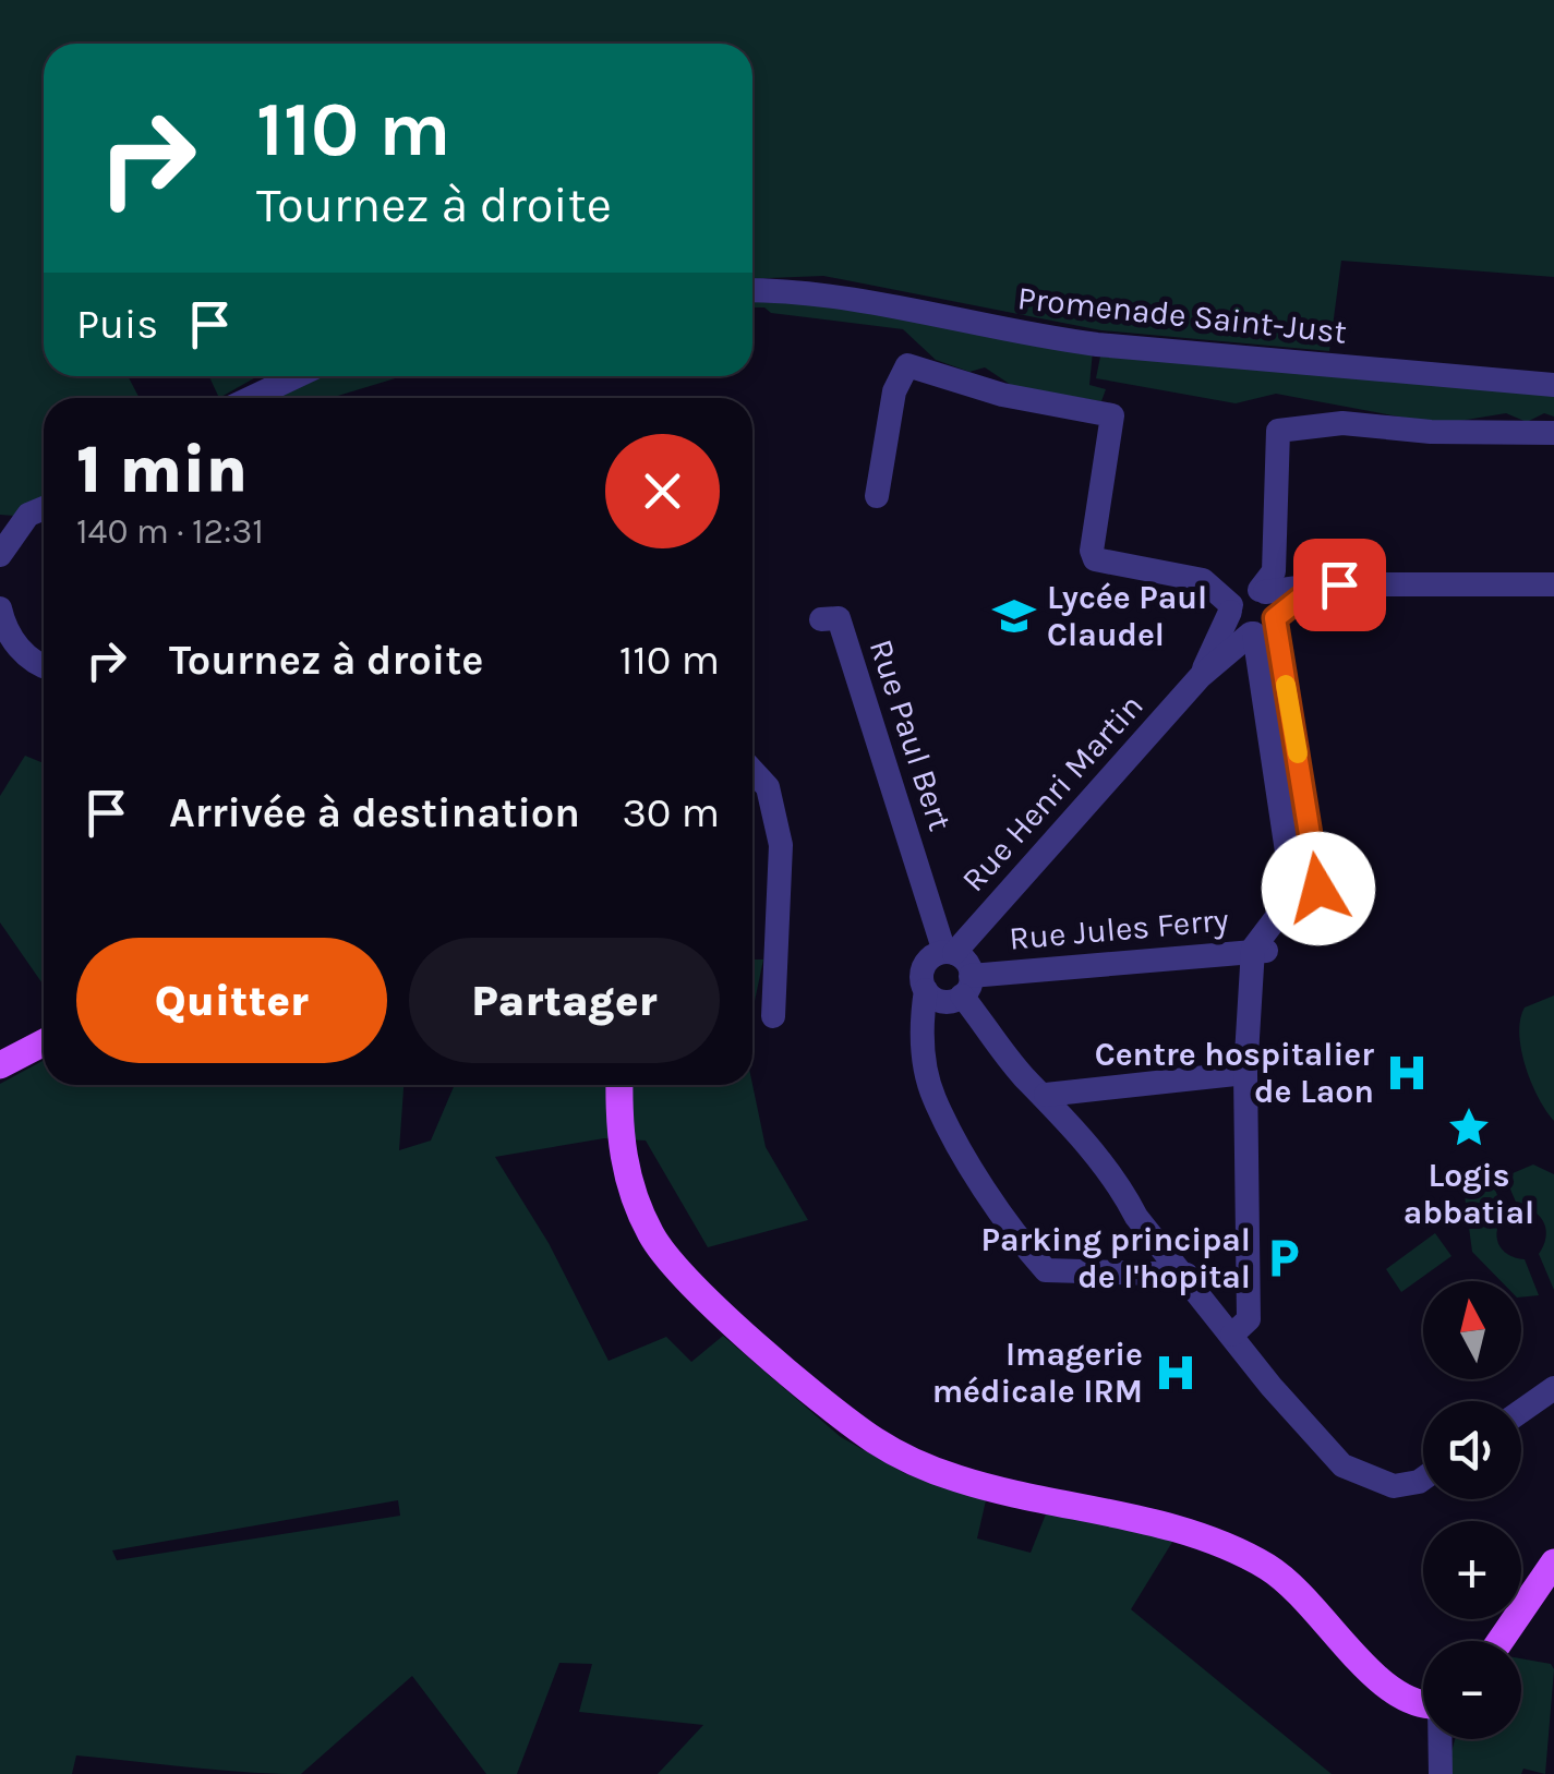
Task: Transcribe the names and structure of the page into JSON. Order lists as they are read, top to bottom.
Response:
{
  "streets": {
    "street": [
      "Promenade Saint-Just",
      "Rue Paul Bert",
      "Rue Henri Martin",
      "Rue Jules Ferry"
    ]
  },
  "crossings": [
    ["Rue Paul Bert", "Rue Henri Martin"],
    ["Rue Paul Bert", "Rue Jules Ferry"],
    ["Rue Henri Martin", "Rue Jules Ferry"]
  ],
  "places": {
    "school or university": ["Lycée Paul Claudel"],
    "hospital": ["Centre hospitalier de Laon", "Imagerie médicale IRM"],
    "place": ["Logis abbatial"],
    "parking": ["Parking principal de l'hopital"]
  },
  "north": "top",
  "page": {
    "turn": ["110 m", "Tournez à droite"],
    "then": "Puis",
    "heading": ["1 min", "140 m · 12:31"],
    "list": [
      {
        "name": "Tournez à droite",
        "value": "110 m"
      },
      {
        "name": "Arrivée à destination",
        "value": "30 m"
      }
    ],
    "buttons": ["Quitter", "Partager"],
    "map_buttons": ["+", "−"]
  }
}
